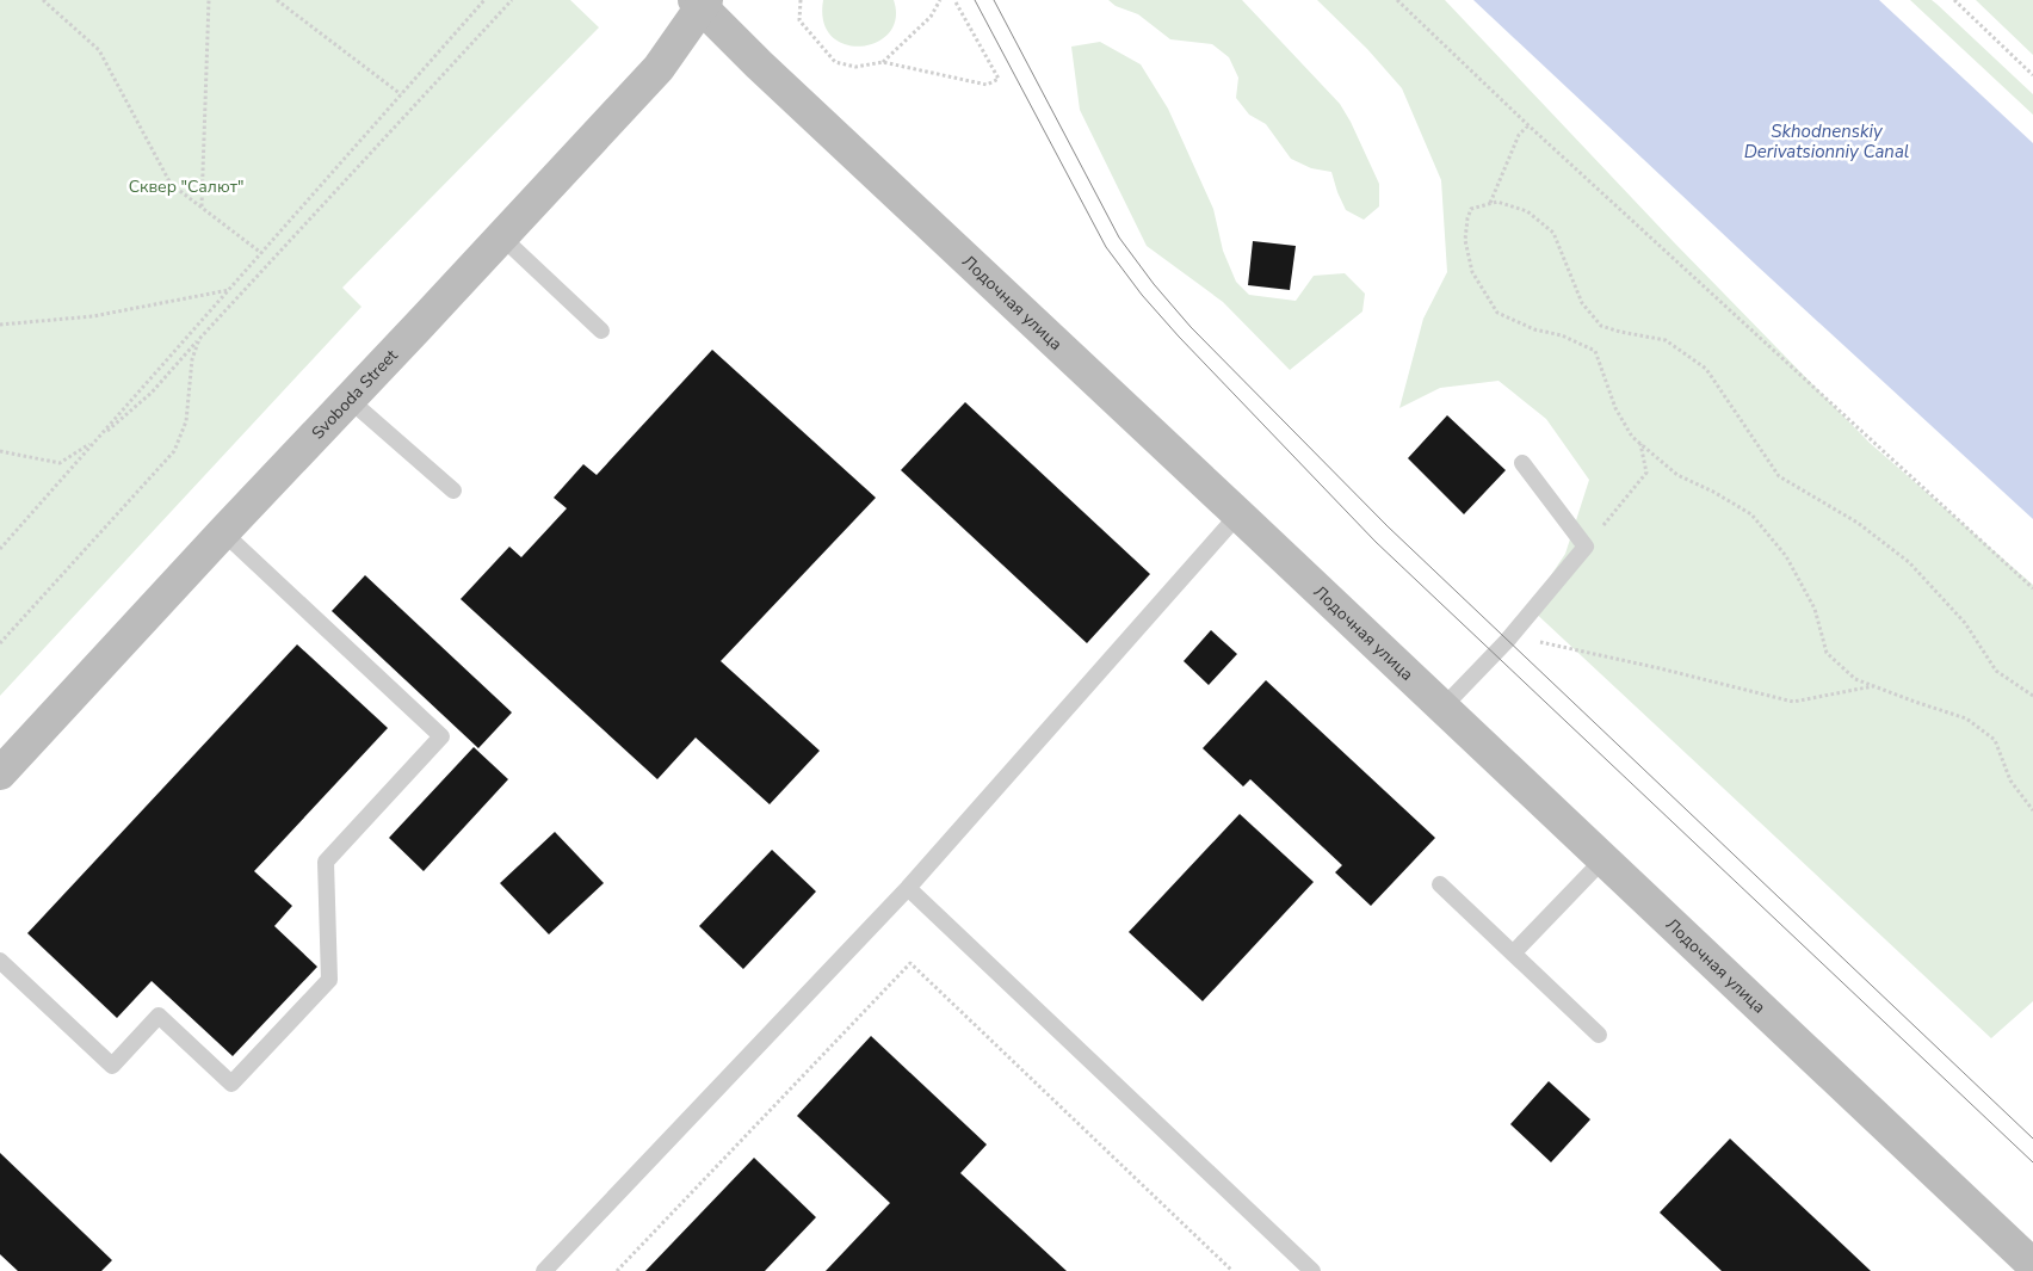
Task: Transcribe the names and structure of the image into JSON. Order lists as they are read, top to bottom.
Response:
{
  "streets": {
    "street": ["Лодочная улица", "Svoboda Street"]
  },
  "crossings": [
    ["Лодочная улица", "Svoboda Street"]
  ],
  "water": ["Skhodnenskiy Derivatsionniy Canal"],
  "parks": ["Сквер \"Салют\""]
}
